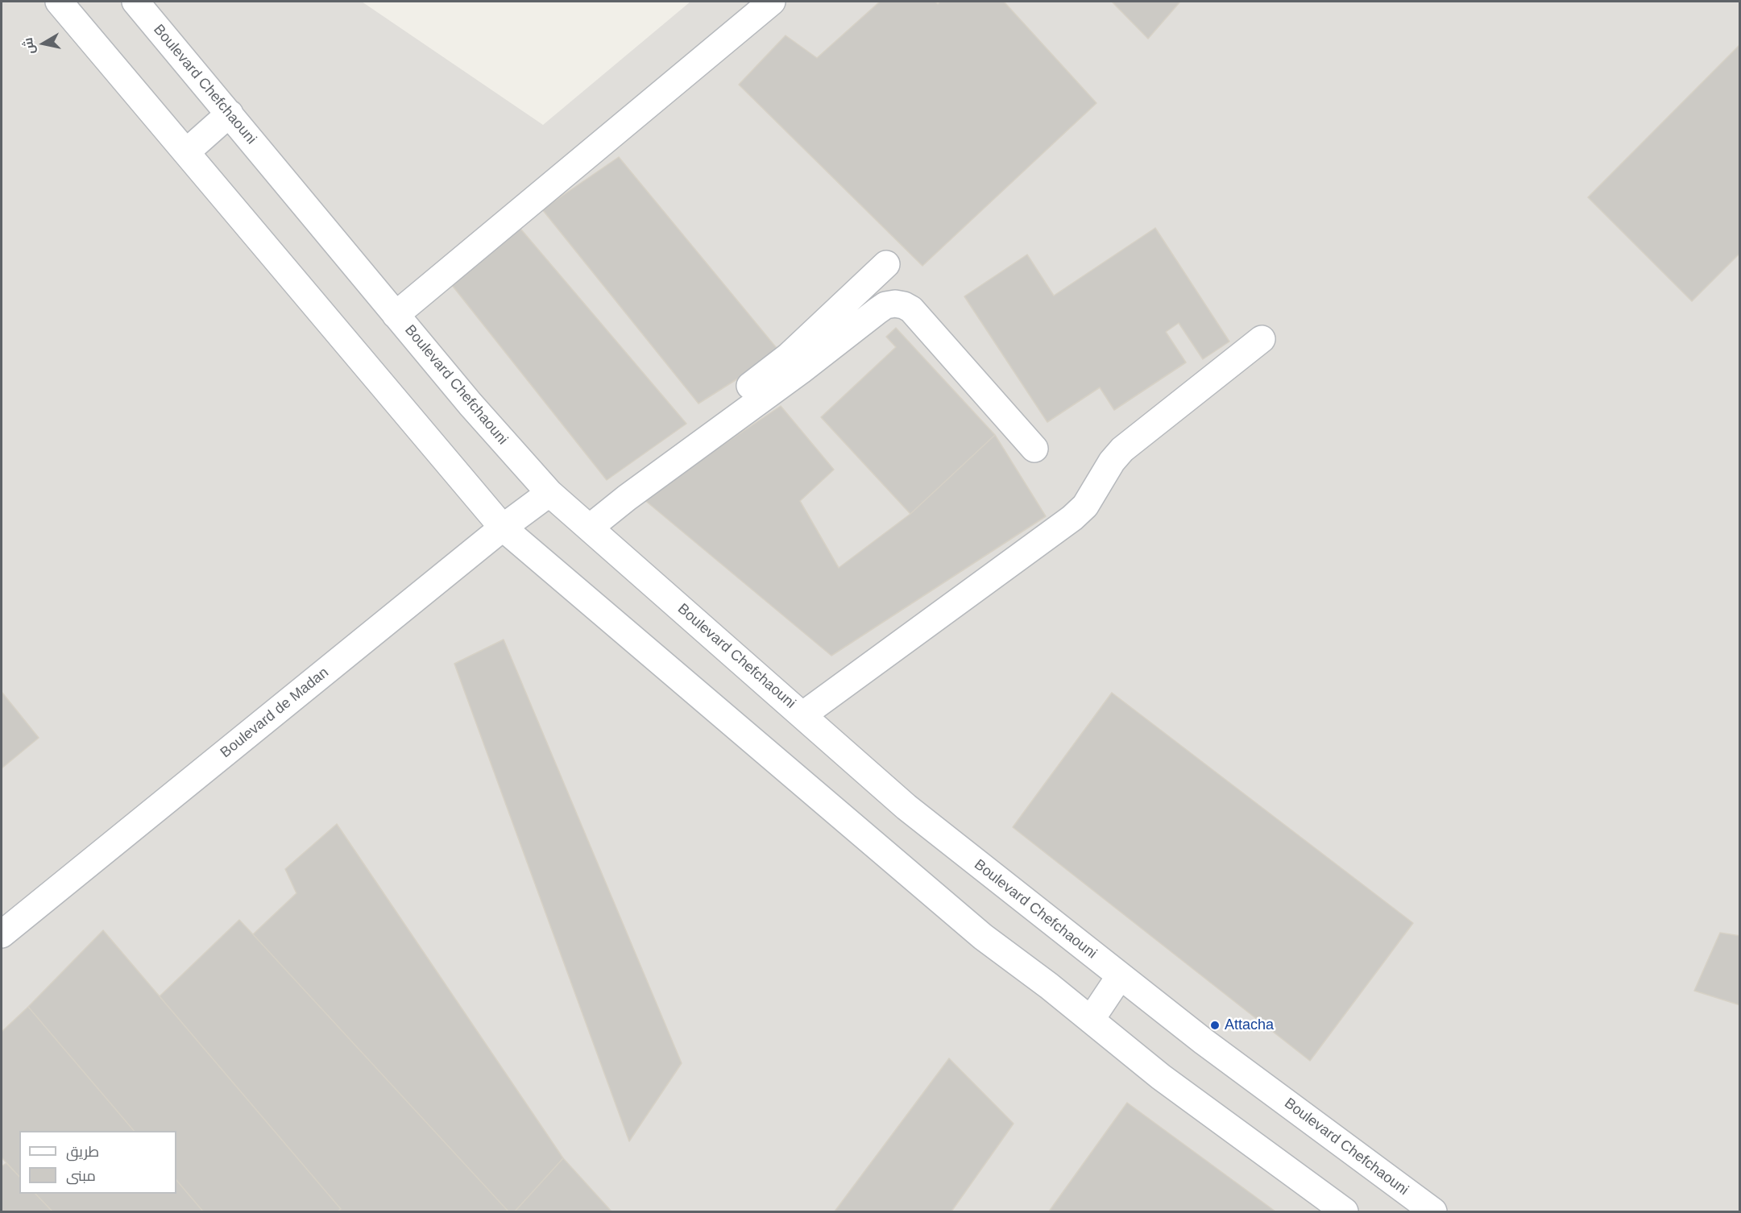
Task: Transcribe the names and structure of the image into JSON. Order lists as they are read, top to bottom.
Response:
{
  "streets": {
    "street": ["Boulevard Chefchaouni", "Boulevard de Madan"]
  },
  "crossings": [
    ["Boulevard Chefchaouni", "Boulevard de Madan"]
  ],
  "places": ["Attacha"],
  "legend": ["طريق", "مبنى"],
  "north": "left"
}
